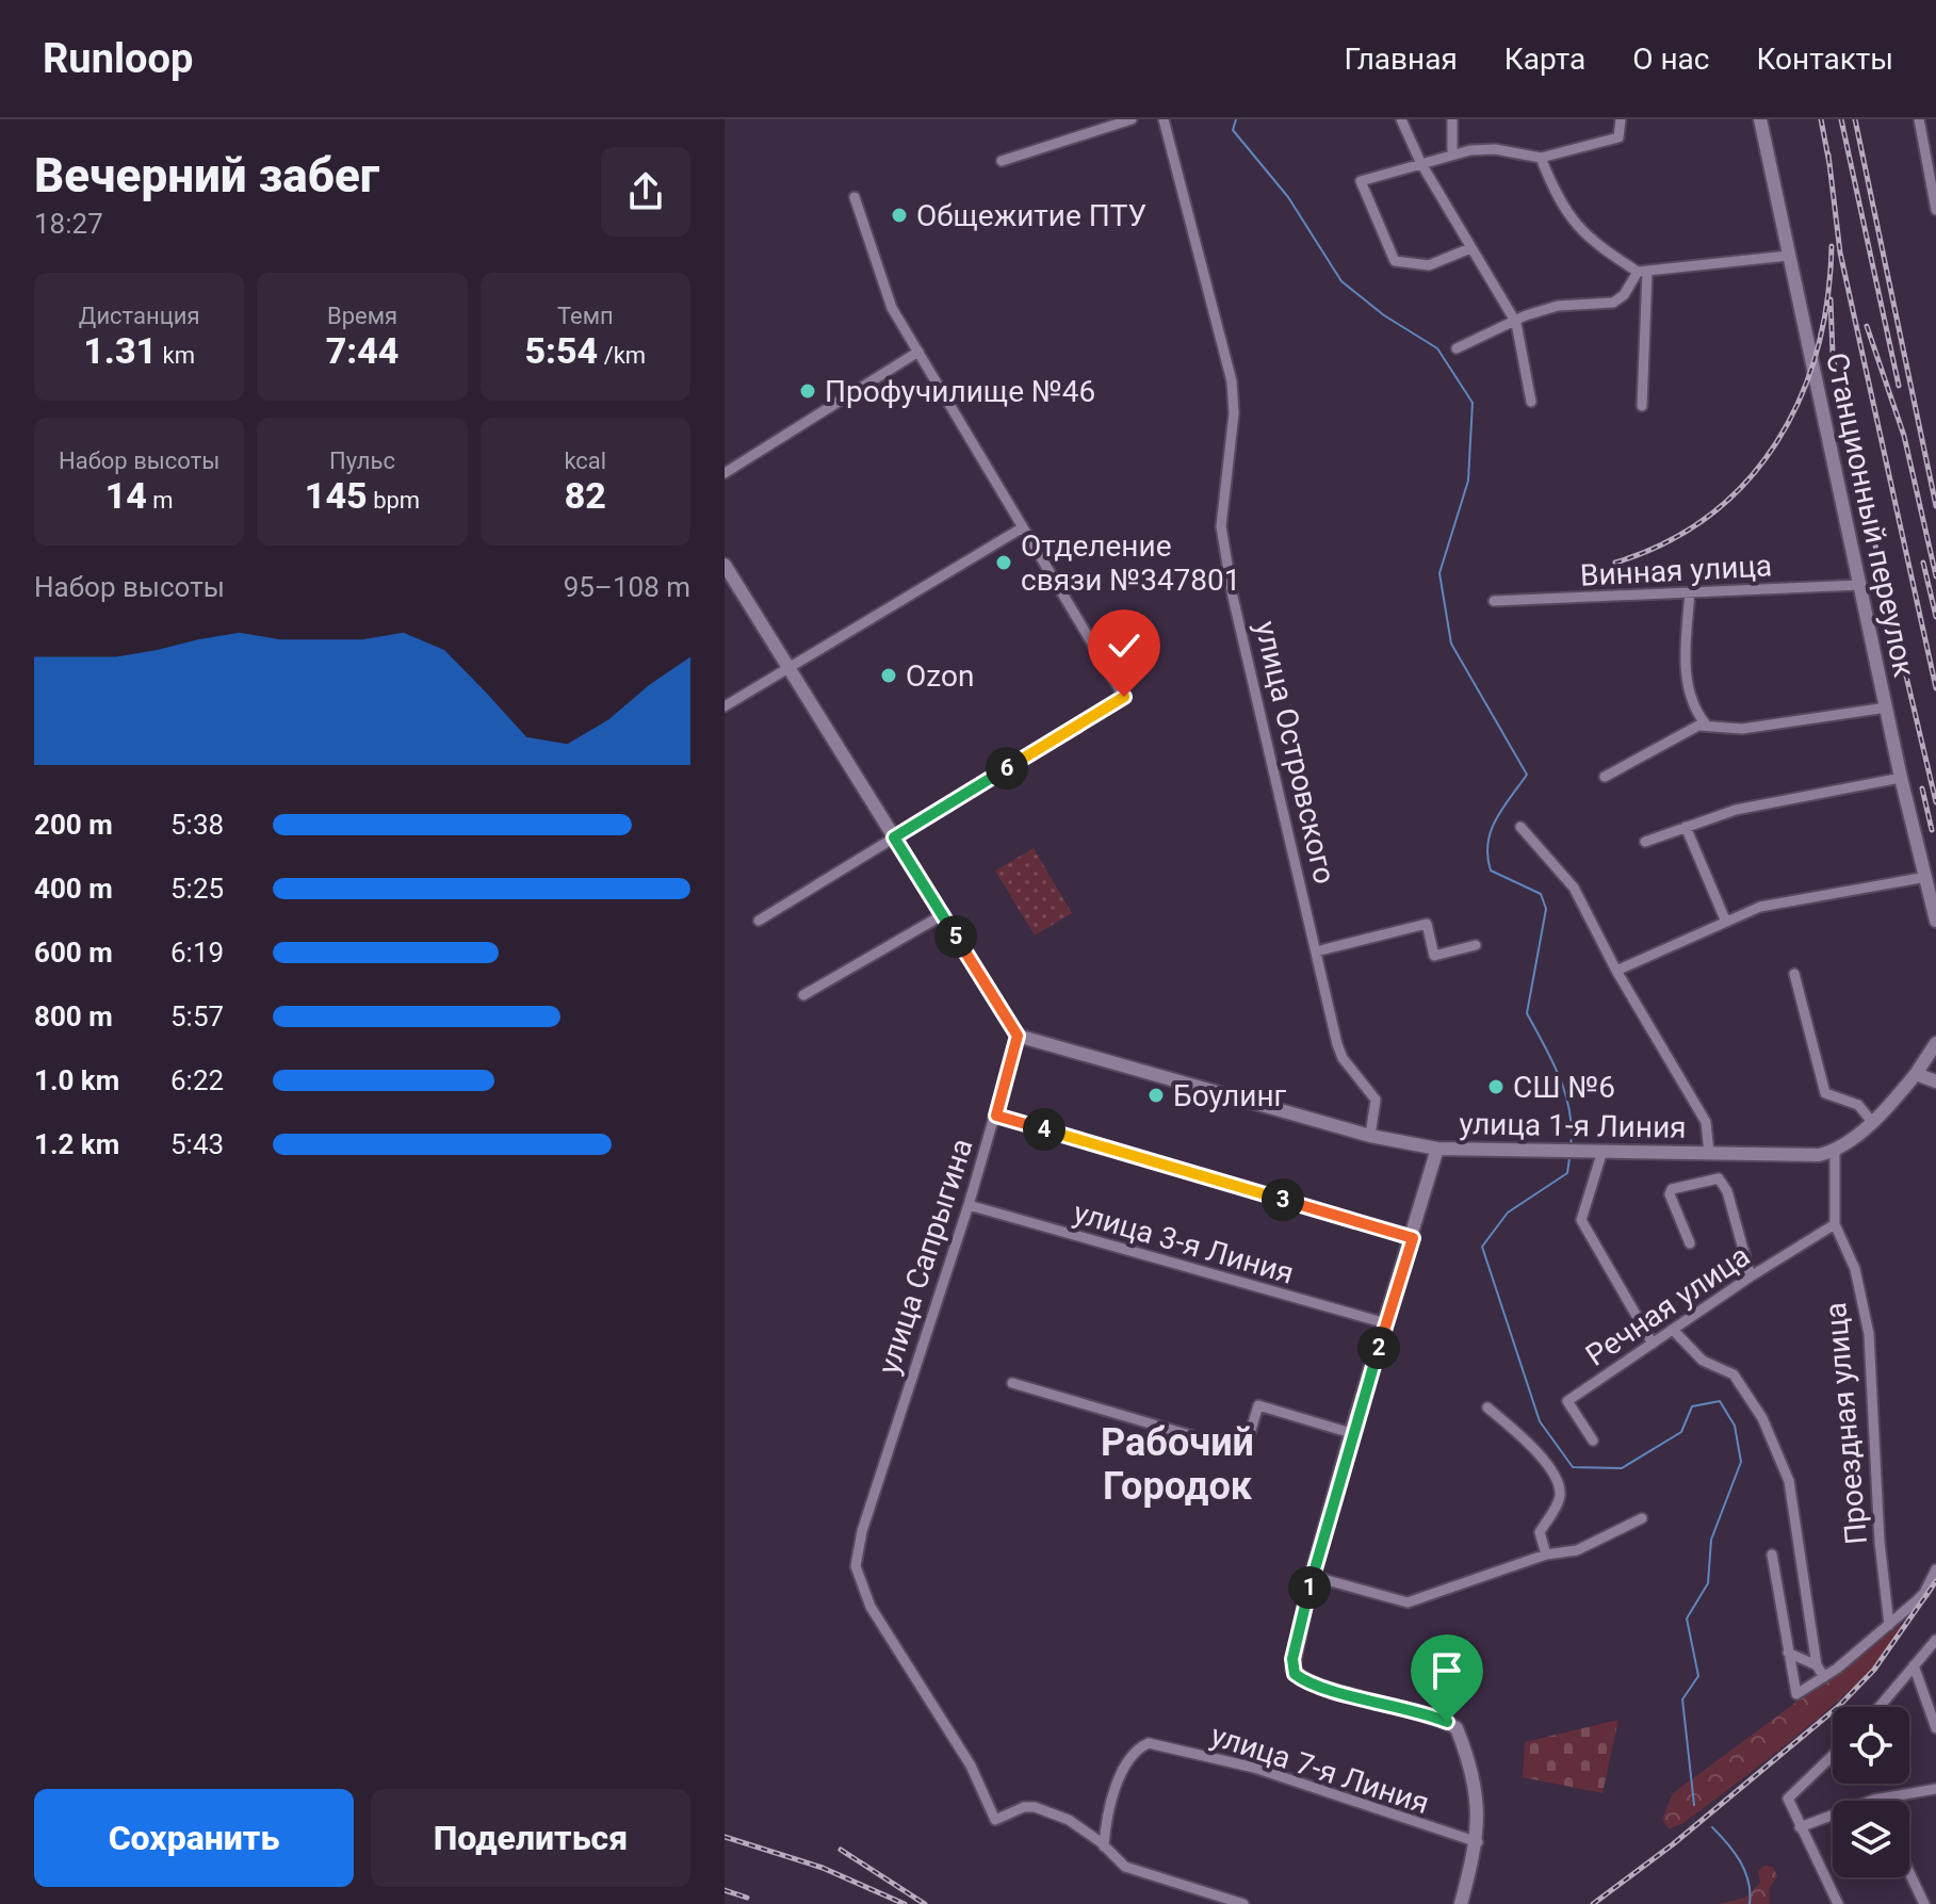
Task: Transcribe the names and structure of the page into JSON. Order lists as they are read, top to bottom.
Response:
{
  "streets": {
    "street": [
      "Станционный переулок",
      "Винная улица",
      "улица Островского",
      "улица 1-я Линия",
      "улица 3-я Линия",
      "улица Сапрыгина",
      "Речная улица",
      "Проездная улица",
      "улица 7-я Линия"
    ]
  },
  "crossings": [
    ["Станционный переулок", "Винная улица"],
    ["улица Островского", "улица 1-я Линия"],
    ["улица 1-я Линия", "улица Сапрыгина"],
    ["улица 1-я Линия", "Проездная улица"],
    ["улица 3-я Линия", "улица Сапрыгина"],
    ["улица Сапрыгина", "улица 7-я Линия"],
    ["Речная улица", "Проездная улица"]
  ],
  "districts": ["Рабочий Городок"],
  "places": [
    "Общежитие ПТУ",
    "Профучилище №46",
    "Отделение связи №347801",
    "Ozon",
    "СШ №6",
    "Боулинг"
  ],
  "page": {
    "header": "Runloop",
    "nav": [
      "Главная",
      "Карта",
      "О нас",
      "Контакты"
    ],
    "heading": ["Вечерний забег", "18:27"],
    "stats": [
      ["Дистанция", "1.31 km"],
      ["Время", "7:44"],
      ["Темп", "5:54 /km"],
      ["Набор высоты", "14 m"],
      ["Пульс", "145 bpm"],
      ["kcal", "82"]
    ],
    "chart": ["Набор высоты", "95–108 m"],
    "pins": [
      "6",
      "5",
      "4",
      "3",
      "2",
      "1"
    ],
    "list": [
      {
        "name": "200 m",
        "note": "5:38"
      },
      {
        "name": "400 m",
        "note": "5:25"
      },
      {
        "name": "600 m",
        "note": "6:19"
      },
      {
        "name": "800 m",
        "note": "5:57"
      },
      {
        "name": "1.0 km",
        "note": "6:22"
      },
      {
        "name": "1.2 km",
        "note": "5:43"
      }
    ],
    "buttons": ["Сохранить", "Поделиться"]
  }
}
